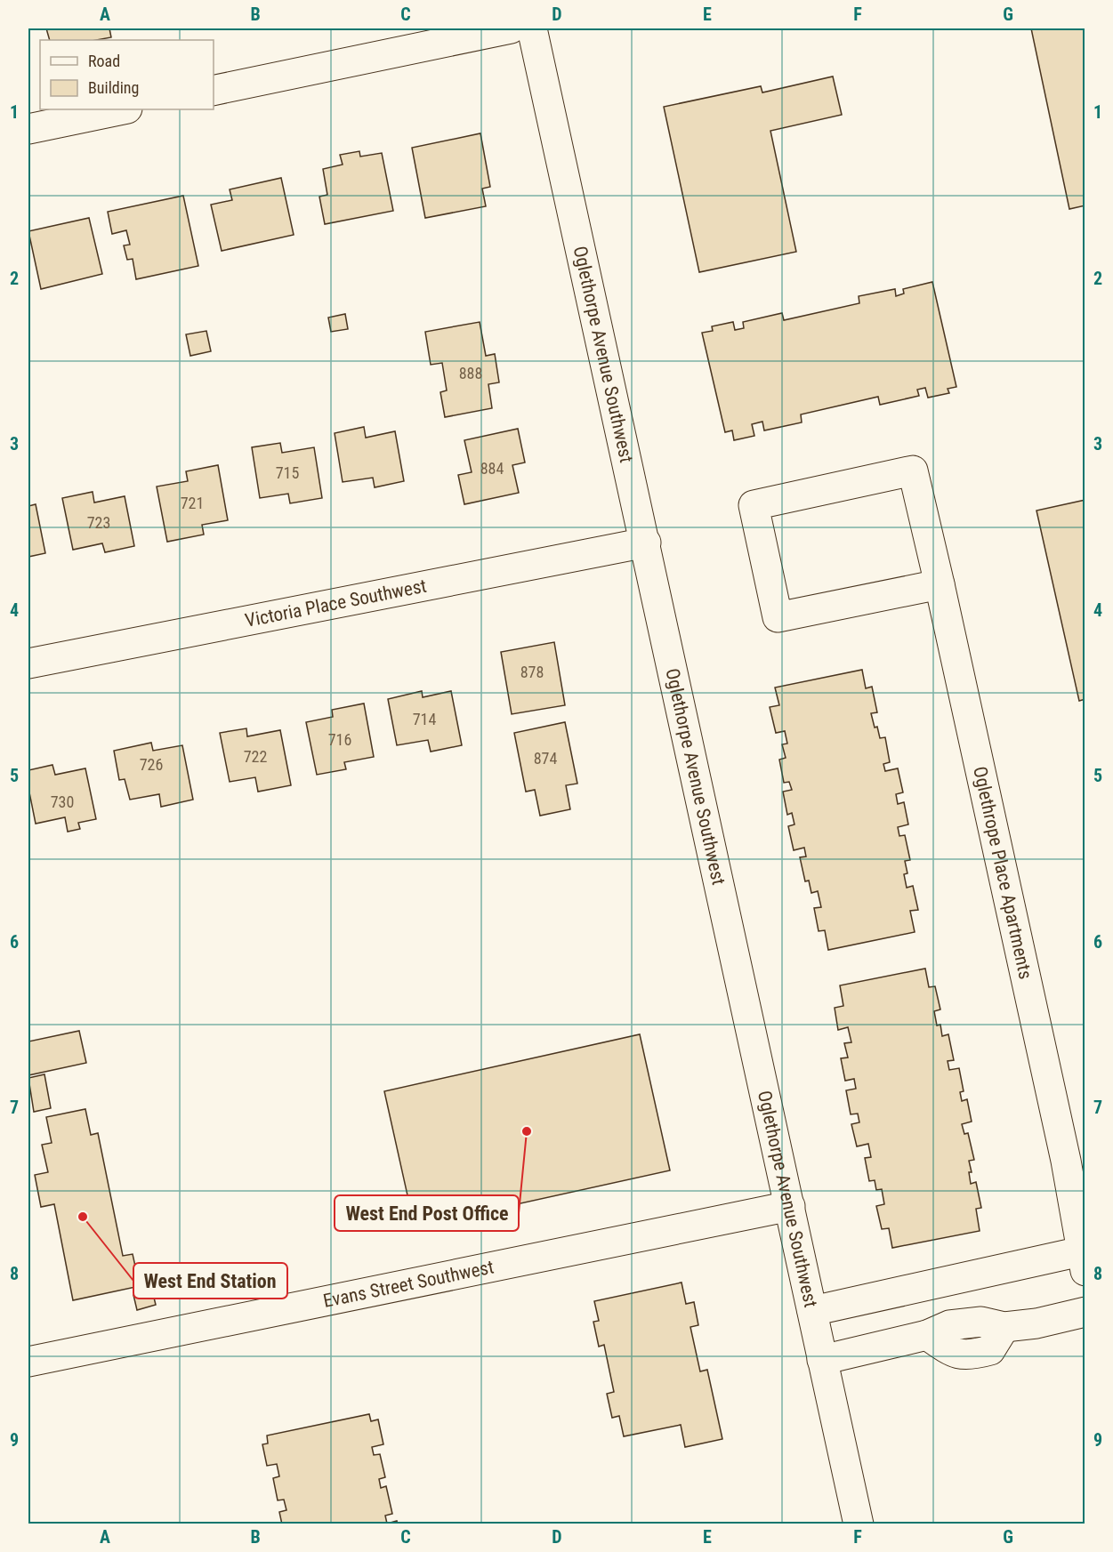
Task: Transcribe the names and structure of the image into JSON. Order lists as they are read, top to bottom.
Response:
{
  "streets": {
    "street": [
      "Oglethorpe Avenue Southwest",
      "Victoria Place Southwest",
      "Oglethrope Place Apartments",
      "Evans Street Southwest"
    ]
  },
  "crossings": [
    ["Oglethorpe Avenue Southwest", "Victoria Place Southwest"],
    ["Oglethorpe Avenue Southwest", "Oglethrope Place Apartments"],
    ["Oglethorpe Avenue Southwest", "Evans Street Southwest"]
  ],
  "places": ["West End Post Office", "West End Station"],
  "house_numbers": [
    "888",
    "884",
    "715",
    "721",
    "723",
    "878",
    "714",
    "716",
    "722",
    "874",
    "726",
    "730"
  ],
  "legend": ["Road", "Building"],
  "grid": {
    "columns": [
      "A",
      "B",
      "C",
      "D",
      "E",
      "F",
      "G"
    ],
    "rows": [
      "1",
      "2",
      "3",
      "4",
      "5",
      "6",
      "7",
      "8",
      "9"
    ]
  }
}
